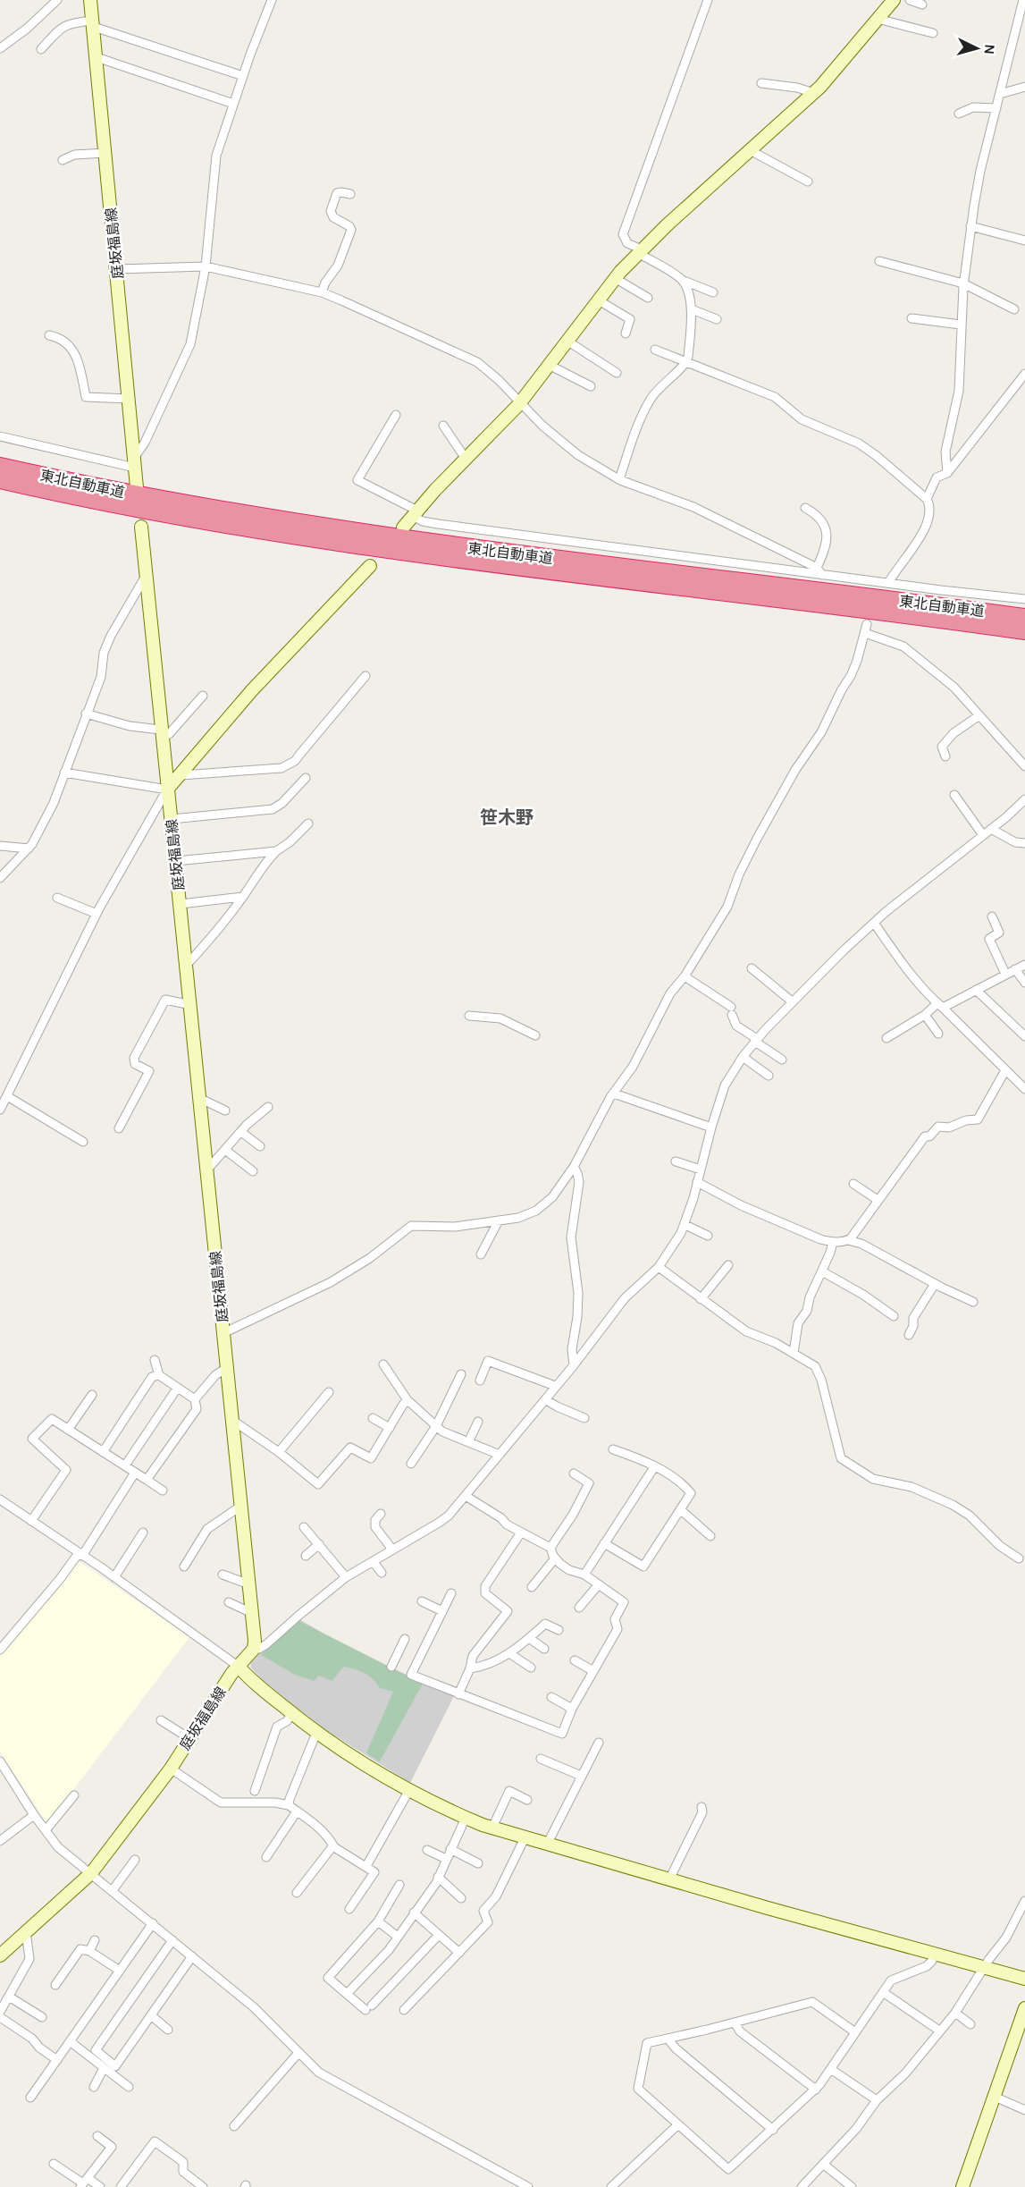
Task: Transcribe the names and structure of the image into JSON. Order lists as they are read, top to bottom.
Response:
{
  "streets": {
    "highway": ["東北自動車道"],
    "street": ["庭坂福島線"]
  },
  "districts": ["笹木野"],
  "north": "right"
}
